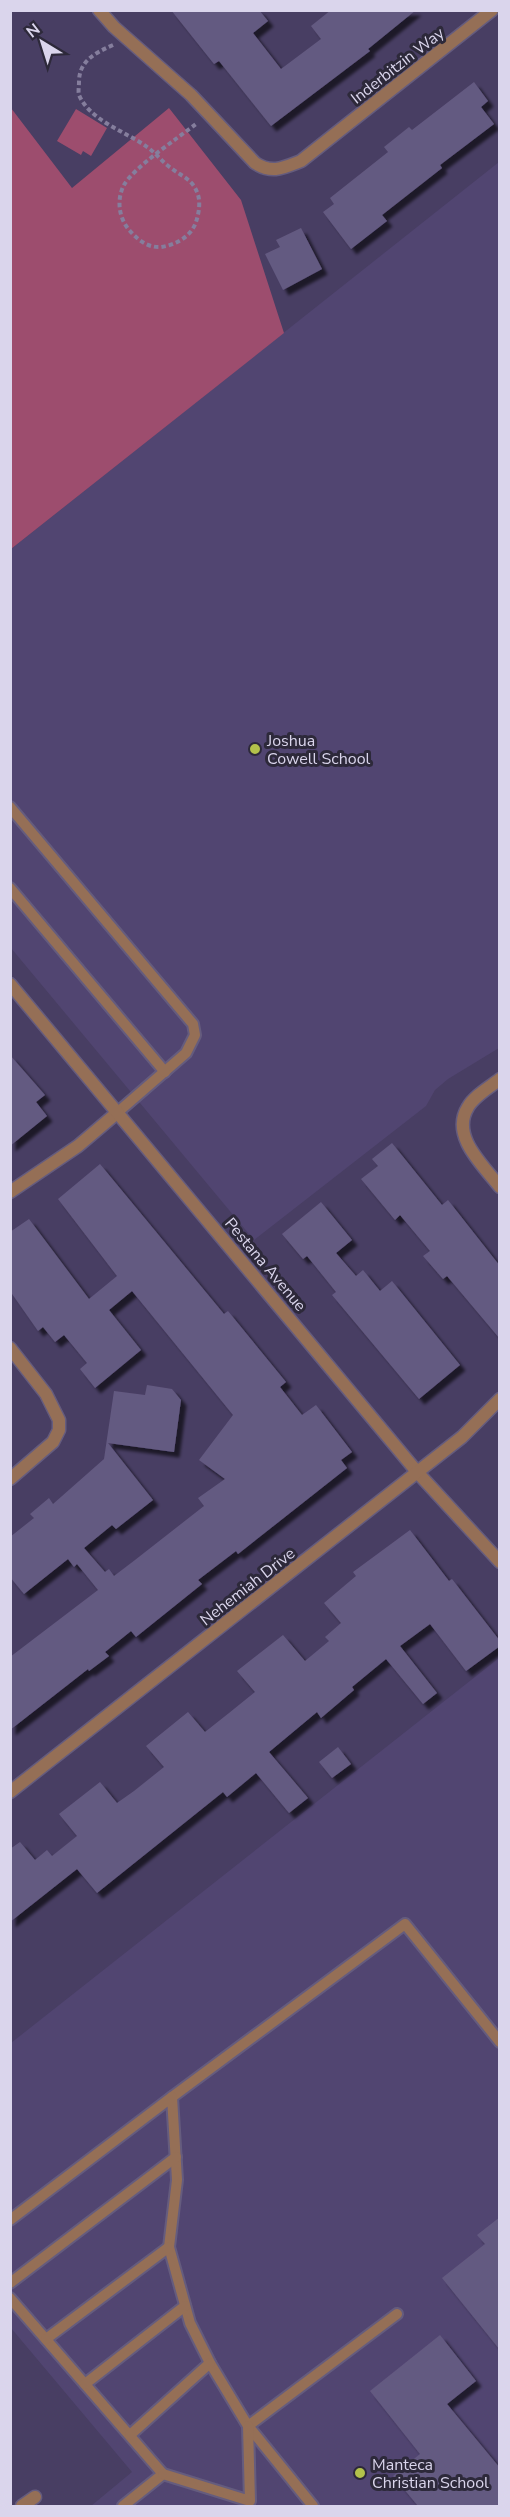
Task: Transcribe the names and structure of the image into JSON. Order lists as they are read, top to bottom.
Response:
{
  "streets": {
    "street": ["Inderbitzin Way", "Pestana Avenue", "Nehemiah Drive"]
  },
  "crossings": [
    ["Pestana Avenue", "Nehemiah Drive"]
  ],
  "places": ["Joshua Cowell School", "Manteca Christian School"],
  "north": "top left"
}
